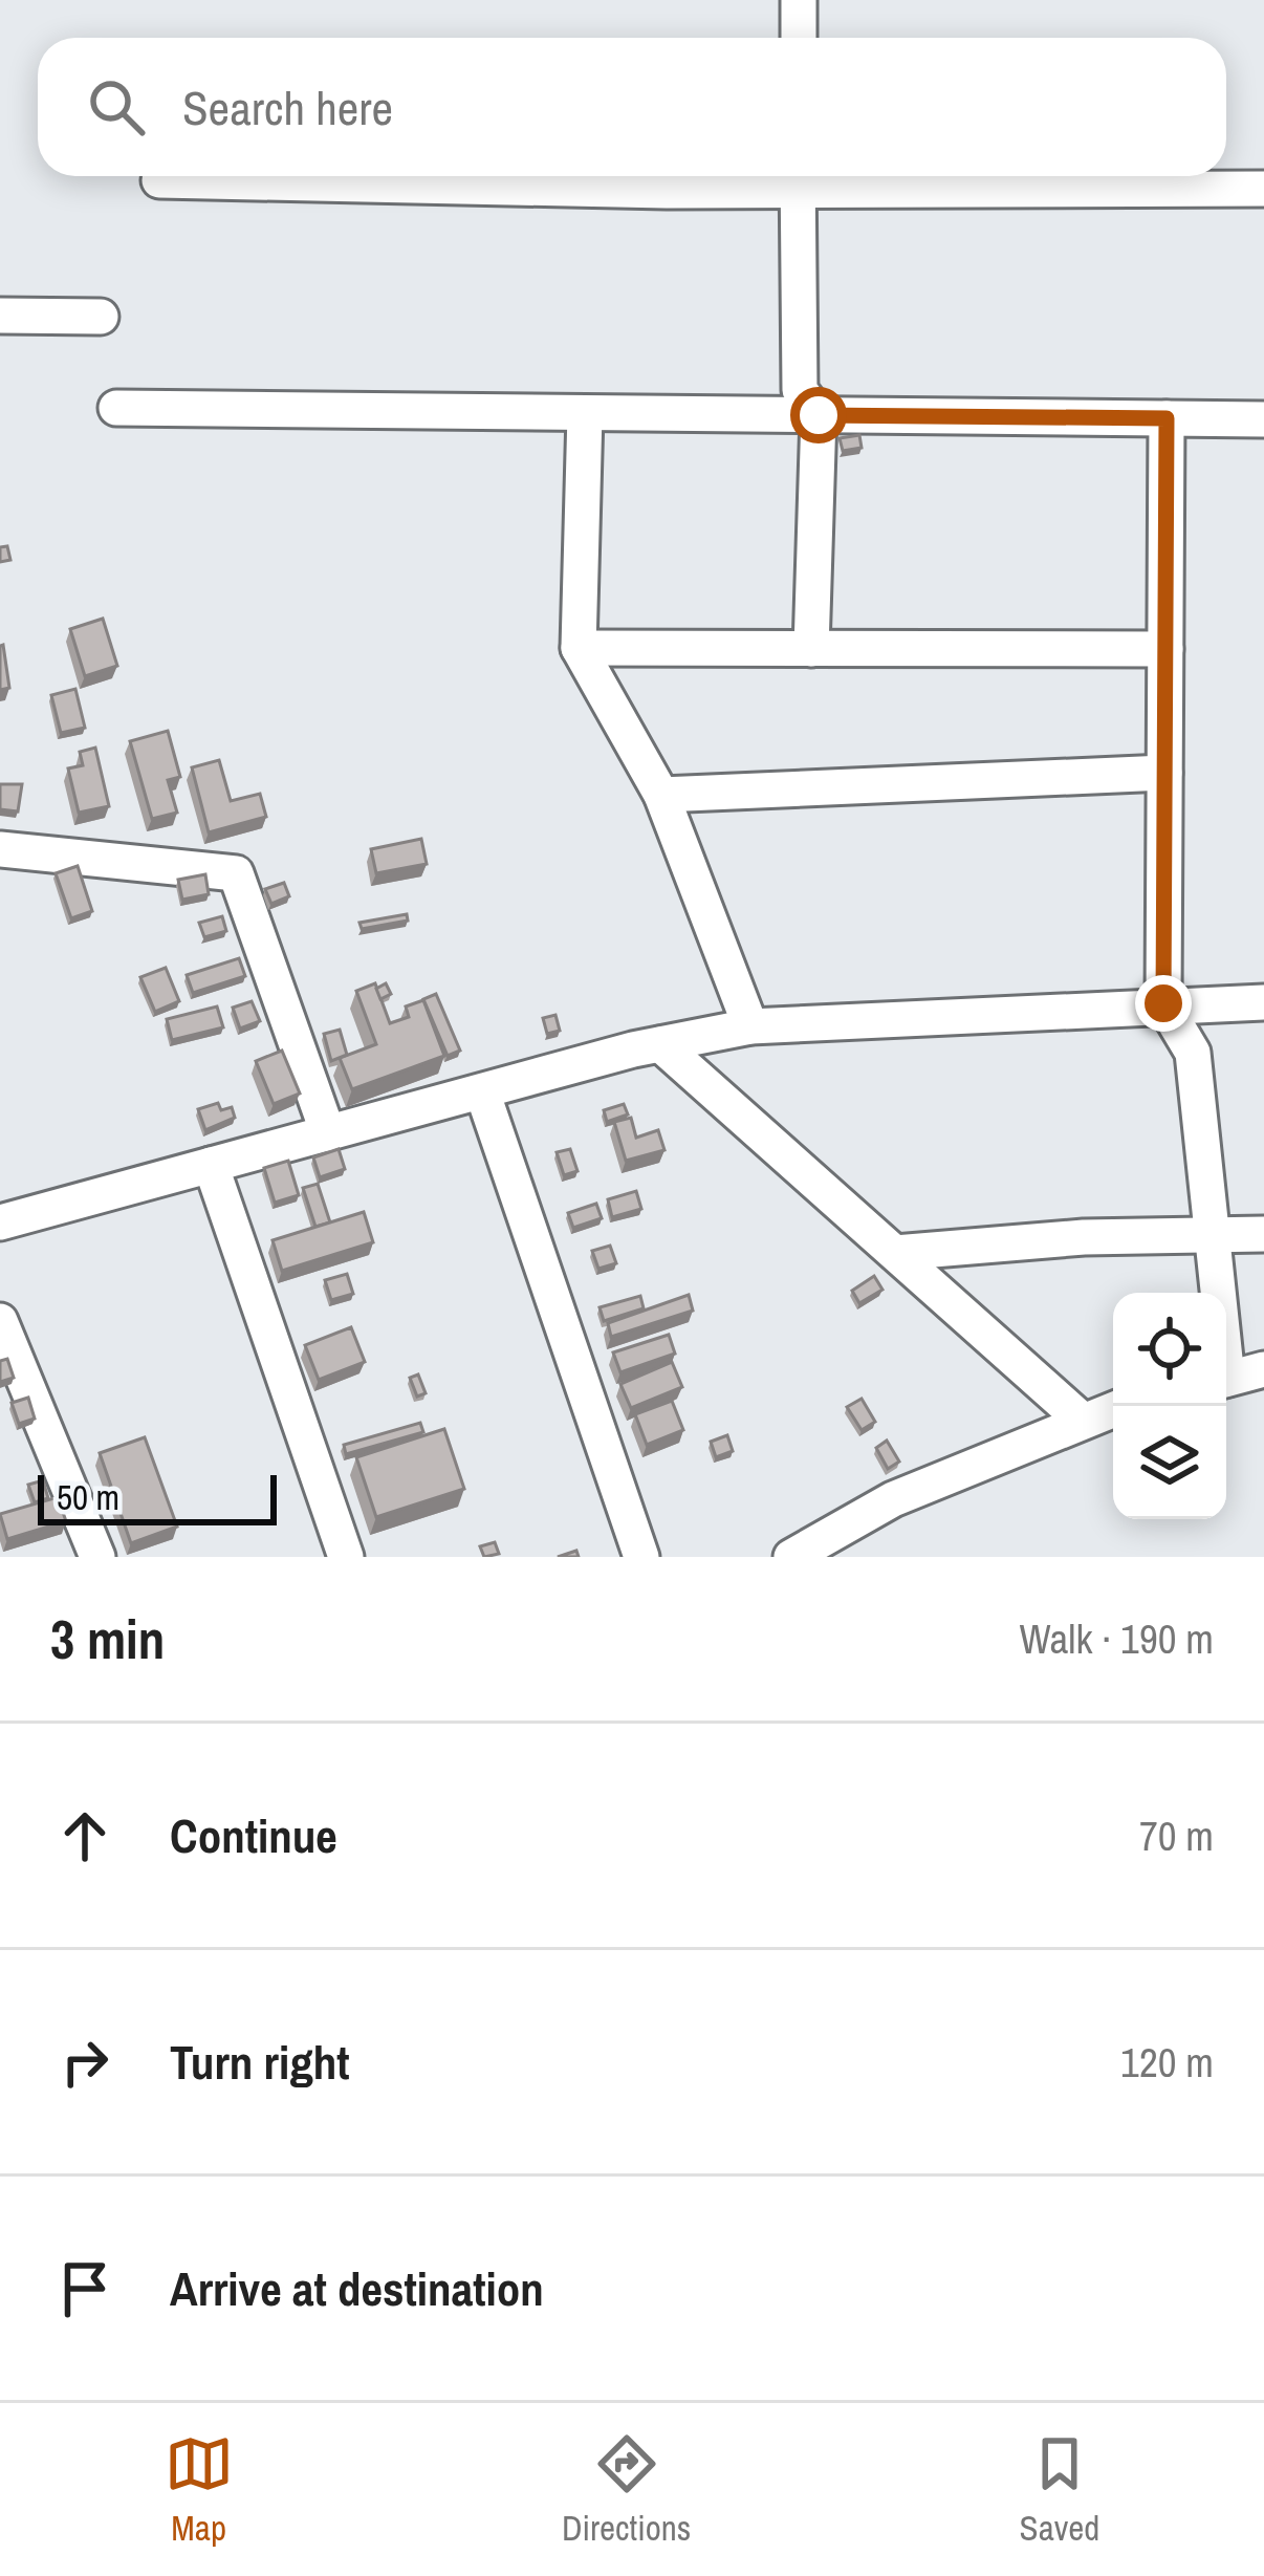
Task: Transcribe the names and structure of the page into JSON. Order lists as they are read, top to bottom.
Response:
{
  "scale_bar": "50 m",
  "page": {
    "search": "Search here",
    "scale": "50 m",
    "heading": ["3 min", "Walk · 190 m"],
    "list": [
      ["Continue", "70 m"],
      ["Turn right", "120 m"],
      "Arrive at destination"
    ],
    "nav": ["Map", "Directions", "Saved"]
  }
}
